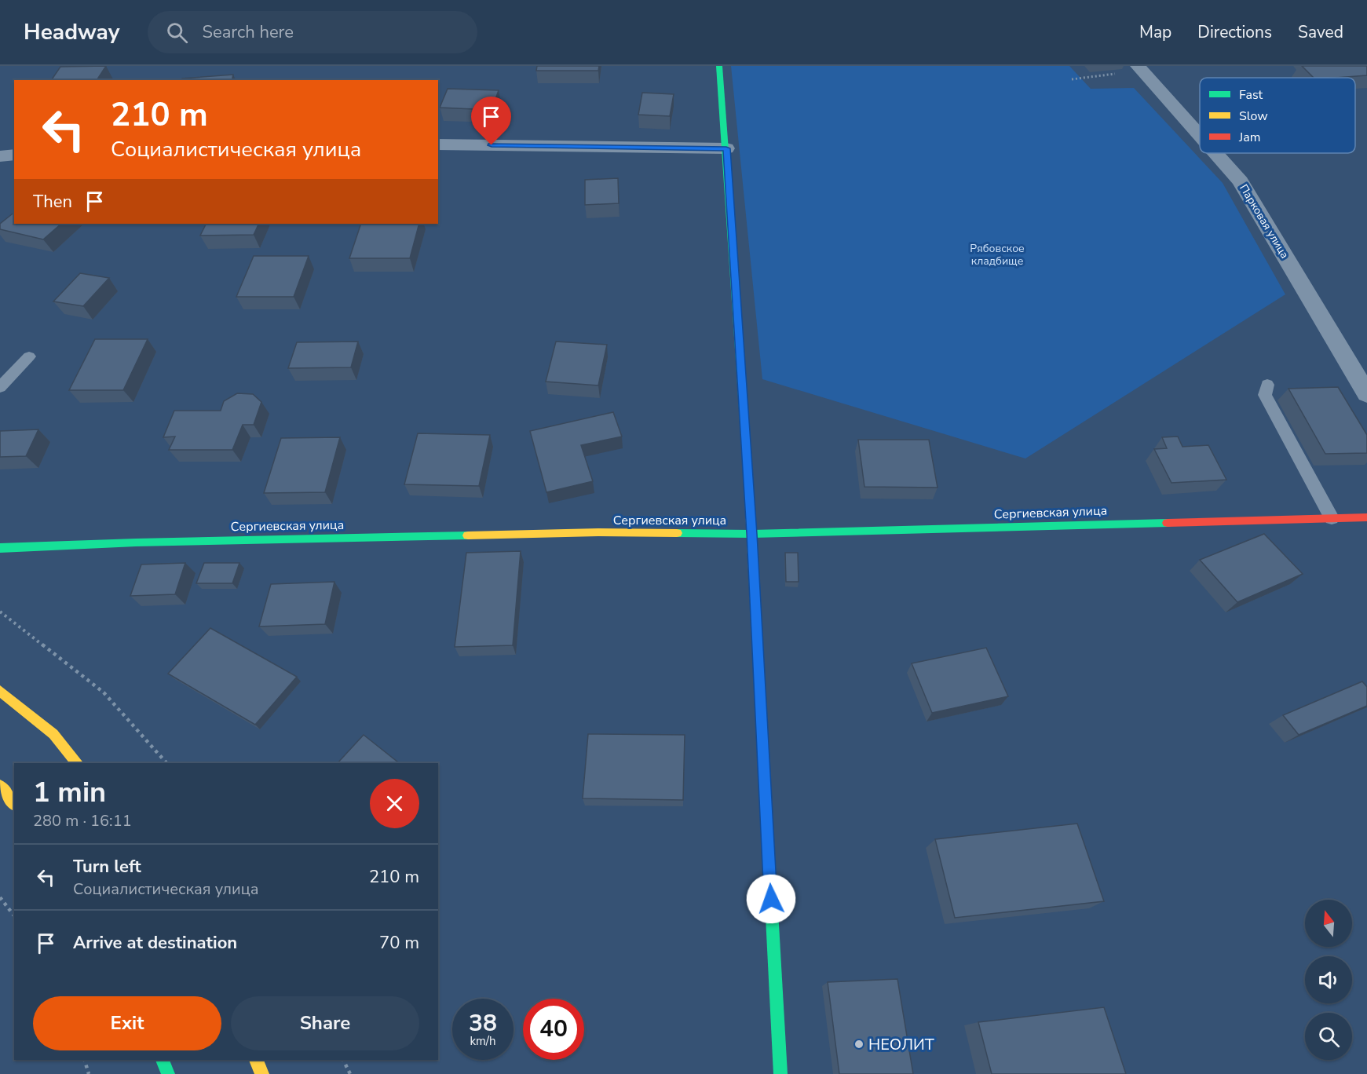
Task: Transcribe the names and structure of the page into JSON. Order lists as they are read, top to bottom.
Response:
{
  "streets": {
    "street": ["Парковая улица", "Сергиевская улица"]
  },
  "parks": ["Рябовское кладбище"],
  "places": ["НЕОЛИТ"],
  "legend": ["Fast", "Slow", "Jam"],
  "north": "top",
  "page": {
    "header": "Headway",
    "search": "Search here",
    "nav": ["Map", "Directions", "Saved"],
    "turn": ["210 m", "Социалистическая улица"],
    "then": "Then",
    "heading": ["1 min", "280 m · 16:11"],
    "list": [
      {
        "name": "Turn left",
        "note": "Социалистическая улица",
        "value": "210 m"
      },
      {
        "name": "Arrive at destination",
        "value": "70 m"
      }
    ],
    "buttons": ["Exit", "Share"],
    "speed": "38 km/h",
    "limit": "40"
  }
}
